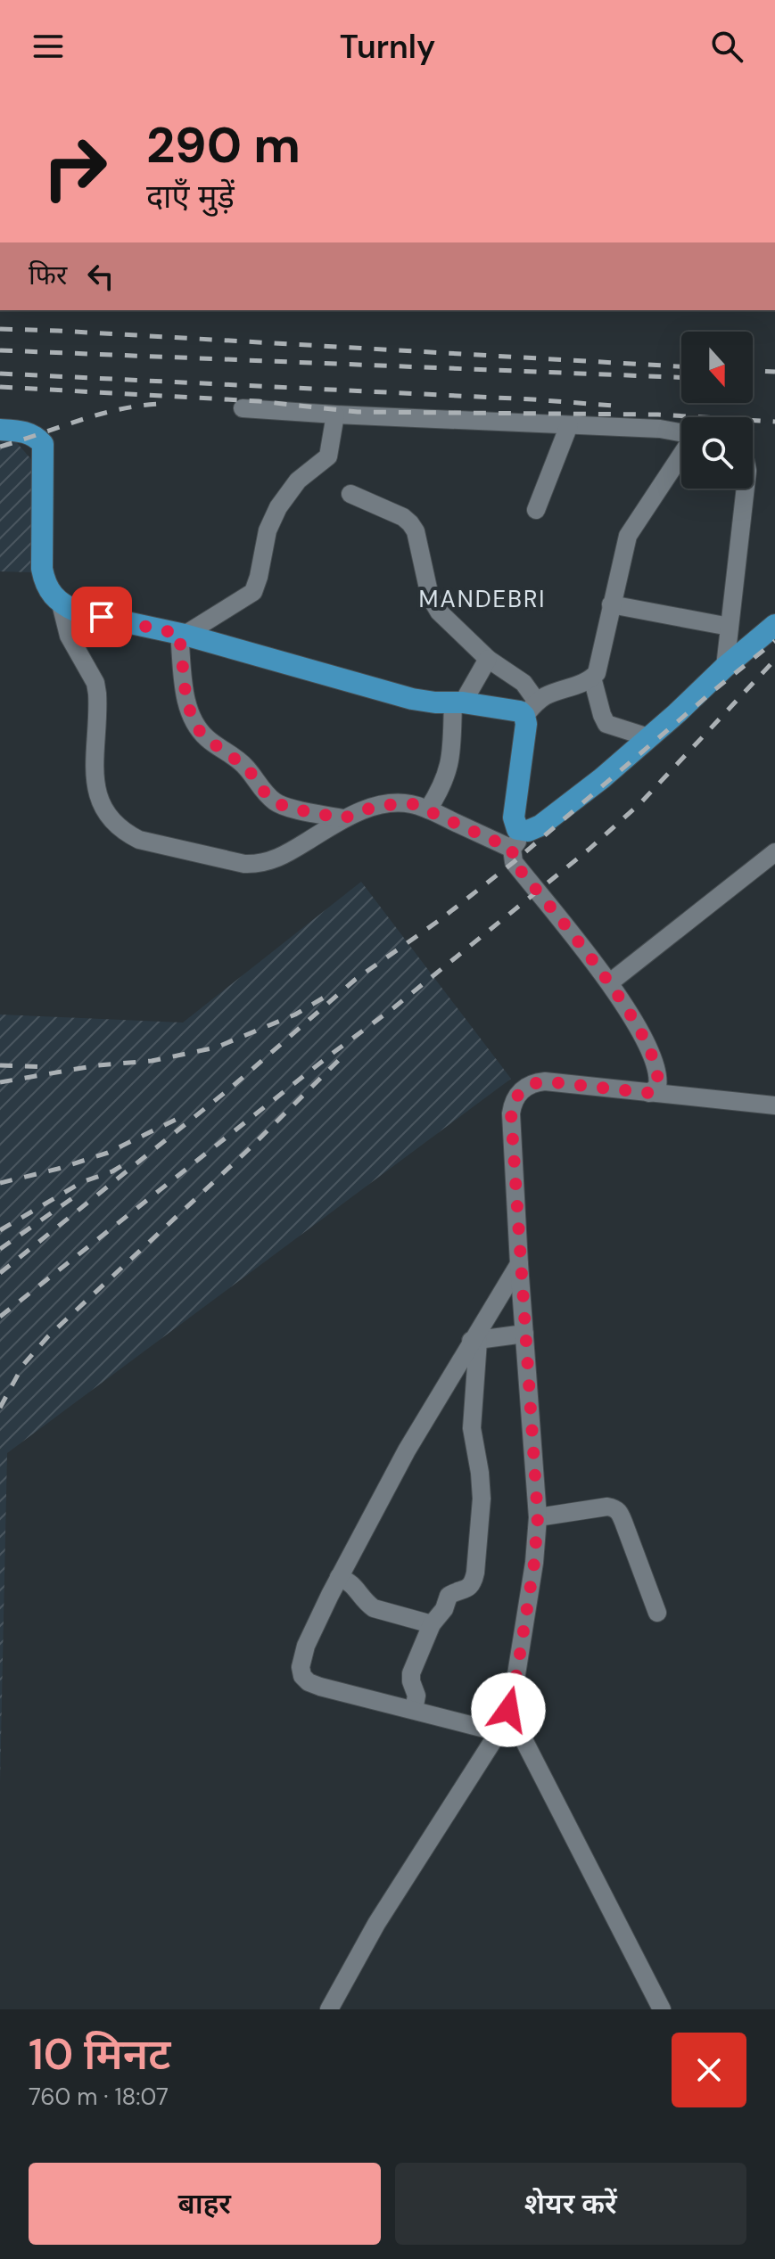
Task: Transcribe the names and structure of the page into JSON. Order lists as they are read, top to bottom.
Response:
{
  "districts": ["MANDEBRI"],
  "north": "bottom",
  "page": {
    "header": "Turnly",
    "turn": ["290 m", "दाएँ मुड़ें"],
    "then": "फिर",
    "heading": ["10 मिनट", "760 m · 18:07"],
    "buttons": ["बाहर", "शेयर करें"]
  }
}
